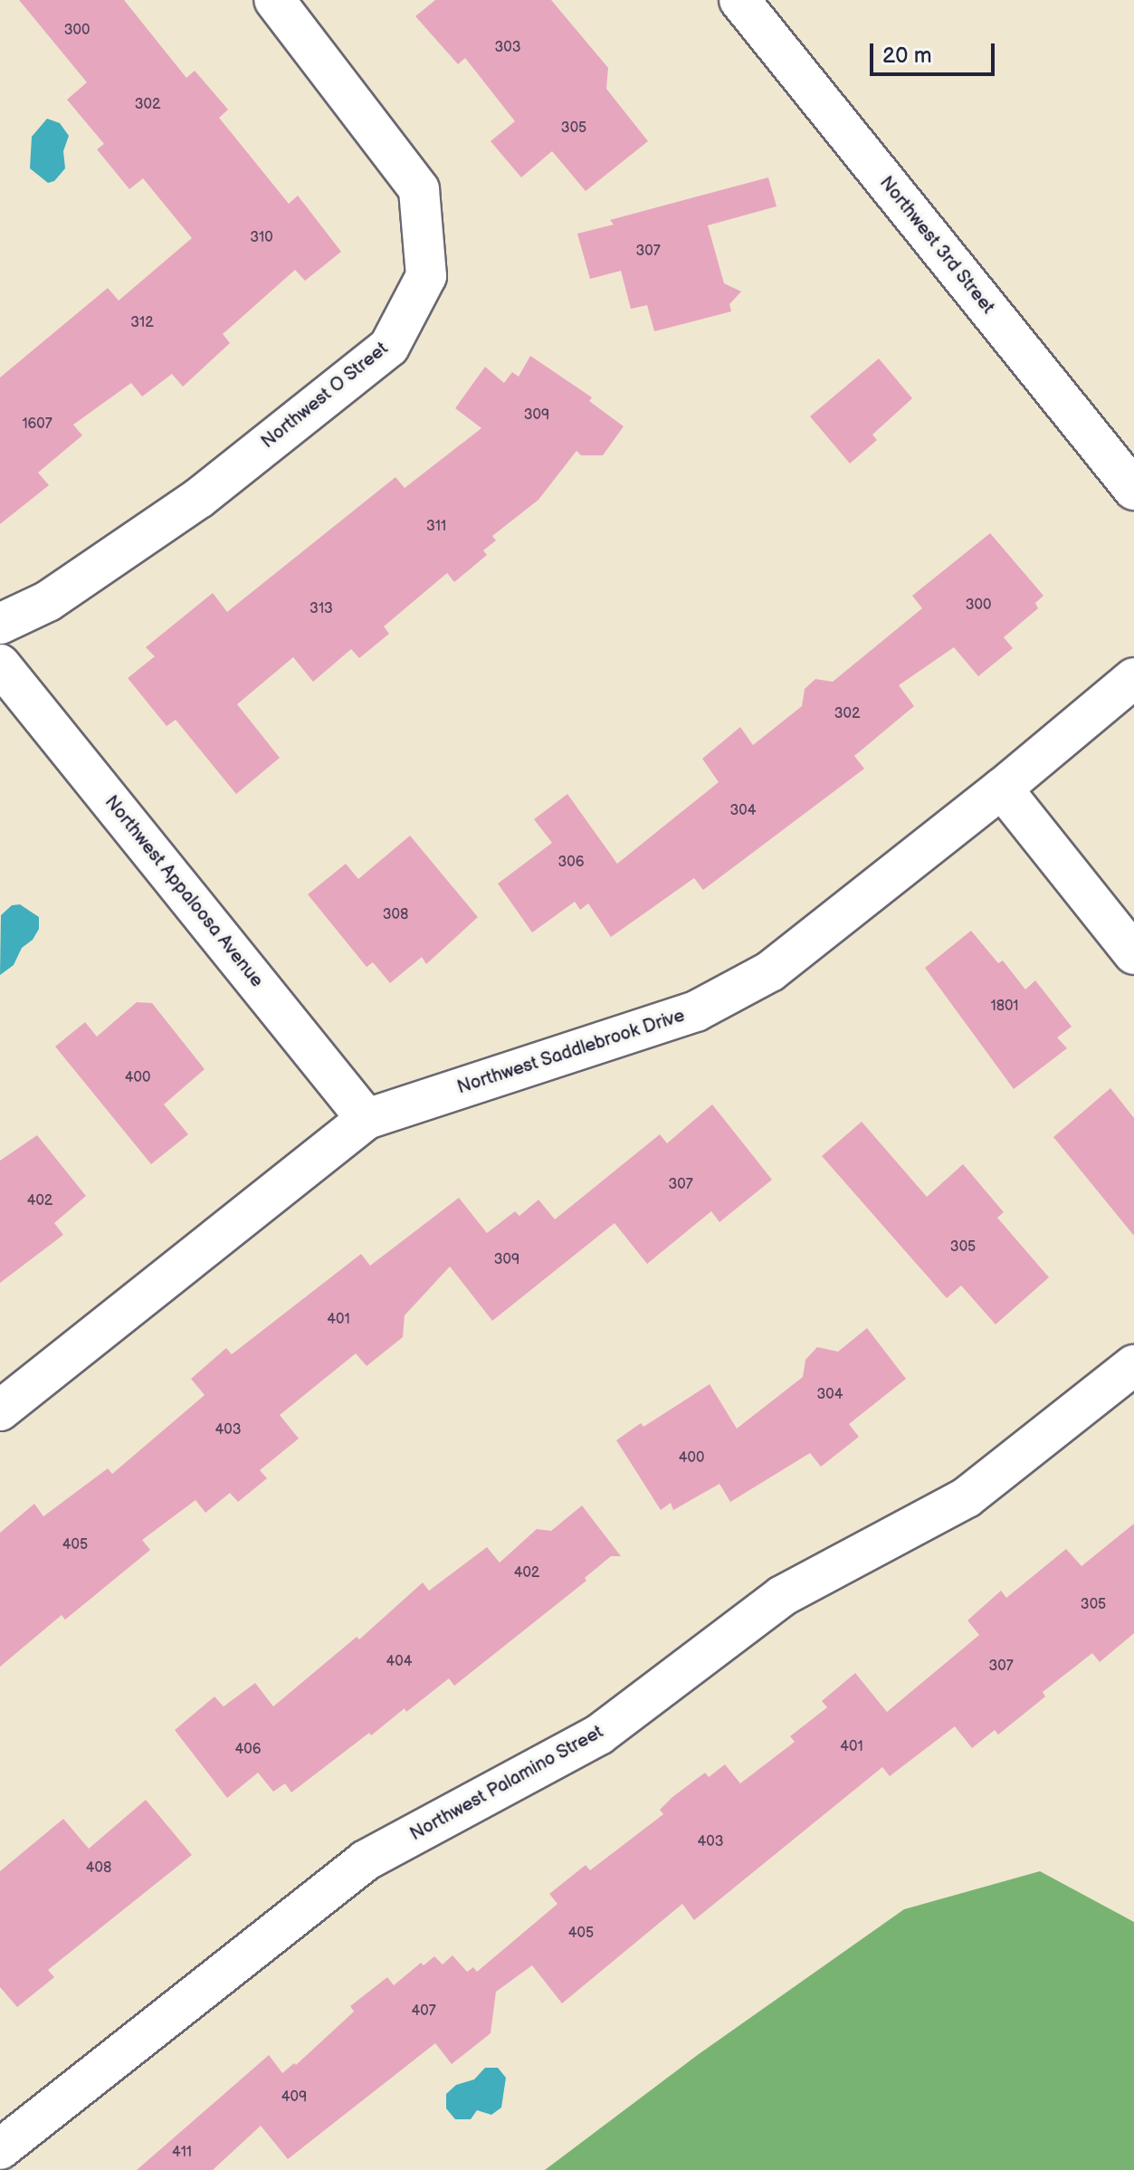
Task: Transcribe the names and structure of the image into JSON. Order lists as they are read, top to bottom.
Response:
{
  "streets": {
    "street": [
      "Northwest 3rd Street",
      "Northwest O Street",
      "Northwest Appaloosa Avenue",
      "Northwest Saddlebrook Drive",
      "Northwest Palamino Street"
    ]
  },
  "crossings": [
    ["Northwest Appaloosa Avenue", "Northwest Saddlebrook Drive"]
  ],
  "house_numbers": [
    "300",
    "303",
    "302",
    "305",
    "310",
    "307",
    "312",
    "309",
    "1607",
    "311",
    "300",
    "313",
    "302",
    "304",
    "306",
    "308",
    "1801",
    "400",
    "307",
    "402",
    "305",
    "309",
    "401",
    "304",
    "403",
    "400",
    "405",
    "402",
    "305",
    "404",
    "307",
    "401",
    "406",
    "403",
    "408",
    "405",
    "407",
    "409",
    "411"
  ],
  "scale_bar": "20 m"
}
